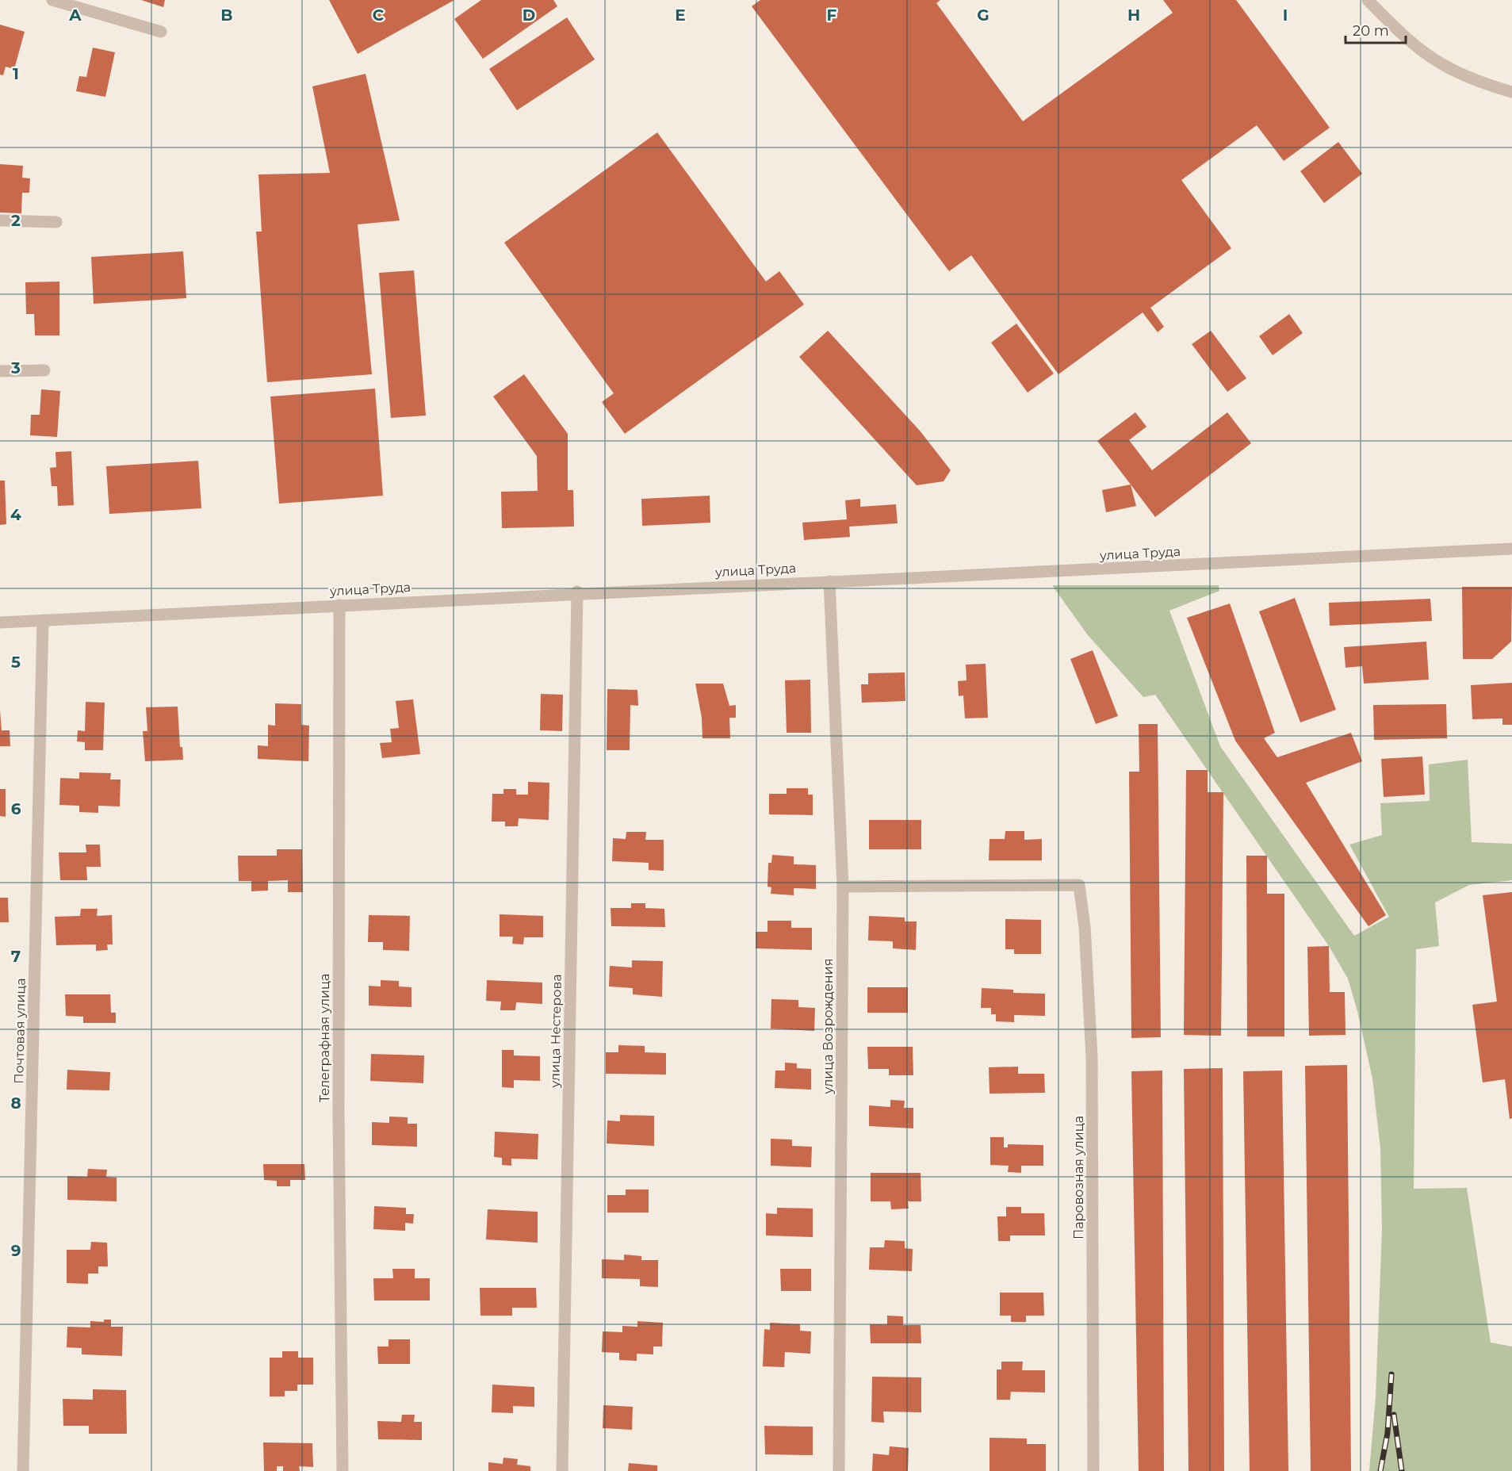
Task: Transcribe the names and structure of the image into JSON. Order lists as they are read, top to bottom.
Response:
{
  "streets": {
    "street": [
      "улица Труда",
      "улица Возрождения",
      "Почтовая улица",
      "улица Нестерова",
      "Телеграфная улица",
      "Паровозная улица"
    ]
  },
  "crossings": [
    ["улица Труда", "улица Возрождения"],
    ["улица Труда", "Почтовая улица"],
    ["улица Труда", "улица Нестерова"],
    ["улица Труда", "Телеграфная улица"],
    ["улица Возрождения", "Паровозная улица"]
  ],
  "scale_bar": "20 m",
  "grid": {
    "columns": [
      "A",
      "B",
      "C",
      "D",
      "E",
      "F",
      "G",
      "H",
      "I"
    ],
    "rows": [
      "1",
      "2",
      "3",
      "4",
      "5",
      "6",
      "7",
      "8",
      "9"
    ]
  }
}
